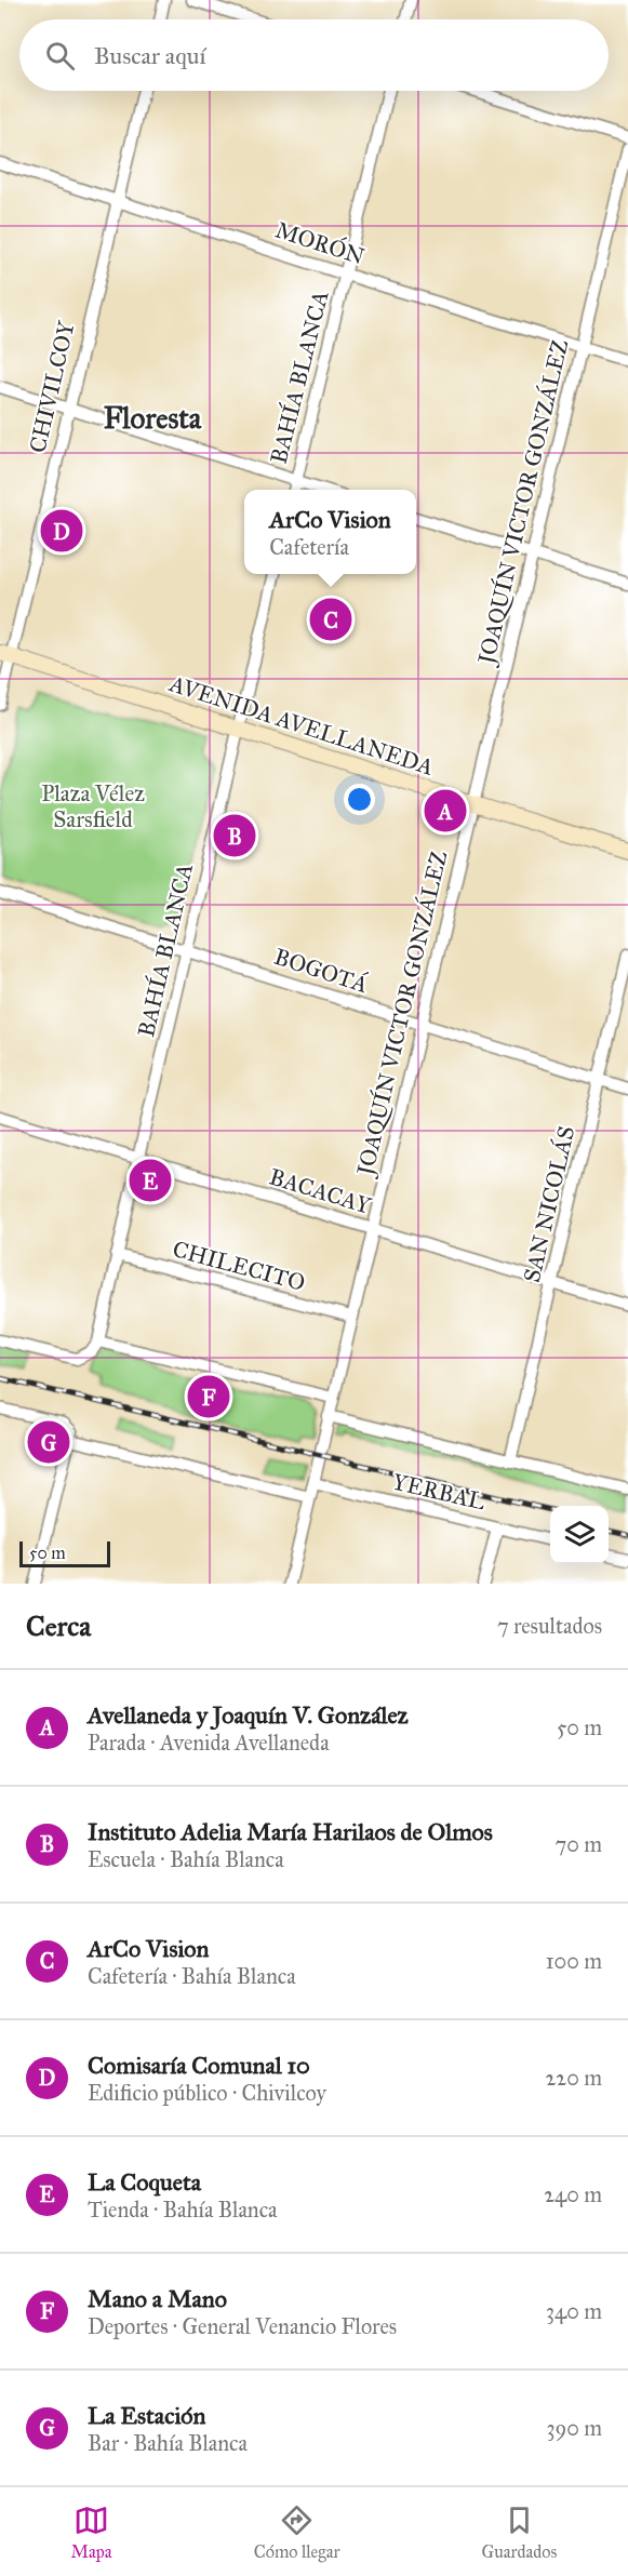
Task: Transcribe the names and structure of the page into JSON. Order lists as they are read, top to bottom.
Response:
{
  "streets": {
    "main road": ["AVENIDA AVELLANEDA"],
    "street": [
      "MORÓN",
      "BAHÍA BLANCA",
      "CHIVILCOY",
      "JOAQUÍN VICTOR GONZÁLEZ",
      "BOGOTÁ",
      "BACACAY",
      "SAN NICOLÁS",
      "CHILECITO",
      "YERBAL"
    ]
  },
  "crossings": [
    ["MORÓN", "BAHÍA BLANCA"],
    ["MORÓN", "CHIVILCOY"],
    ["MORÓN", "JOAQUÍN VICTOR GONZÁLEZ"],
    ["BAHÍA BLANCA", "AVENIDA AVELLANEDA"],
    ["BAHÍA BLANCA", "BOGOTÁ"],
    ["BAHÍA BLANCA", "BACACAY"],
    ["BAHÍA BLANCA", "CHILECITO"],
    ["CHIVILCOY", "AVENIDA AVELLANEDA"],
    ["JOAQUÍN VICTOR GONZÁLEZ", "AVENIDA AVELLANEDA"],
    ["JOAQUÍN VICTOR GONZÁLEZ", "BOGOTÁ"],
    ["JOAQUÍN VICTOR GONZÁLEZ", "BACACAY"],
    ["JOAQUÍN VICTOR GONZÁLEZ", "CHILECITO"],
    ["JOAQUÍN VICTOR GONZÁLEZ", "YERBAL"],
    ["BOGOTÁ", "SAN NICOLÁS"],
    ["BACACAY", "SAN NICOLÁS"]
  ],
  "districts": ["Floresta"],
  "parks": ["Plaza Vélez Sarsfield"],
  "scale_bar": "50 m",
  "page": {
    "search": "Buscar aquí",
    "popup": ["ArCo Vision", "Cafetería"],
    "pins": [
      "D",
      "C",
      "A",
      "B",
      "E",
      "F",
      "G"
    ],
    "scale": "50 m",
    "heading": ["Cerca", "7 resultados"],
    "list": [
      {
        "mark": "A",
        "name": "Avellaneda y Joaquín V. González",
        "note": "Parada · Avenida Avellaneda",
        "value": "50 m"
      },
      {
        "mark": "B",
        "name": "Instituto Adelia María Harilaos de Olmos",
        "note": "Escuela · Bahía Blanca",
        "value": "70 m"
      },
      {
        "mark": "C",
        "name": "ArCo Vision",
        "note": "Cafetería · Bahía Blanca",
        "value": "100 m"
      },
      {
        "mark": "D",
        "name": "Comisaría Comunal 10",
        "note": "Edificio público · Chivilcoy",
        "value": "220 m"
      },
      {
        "mark": "E",
        "name": "La Coqueta",
        "note": "Tienda · Bahía Blanca",
        "value": "240 m"
      },
      {
        "mark": "F",
        "name": "Mano a Mano",
        "note": "Deportes · General Venancio Flores",
        "value": "340 m"
      },
      {
        "mark": "G",
        "name": "La Estación",
        "note": "Bar · Bahía Blanca",
        "value": "390 m"
      }
    ],
    "nav": ["Mapa", "Cómo llegar", "Guardados"]
  }
}
